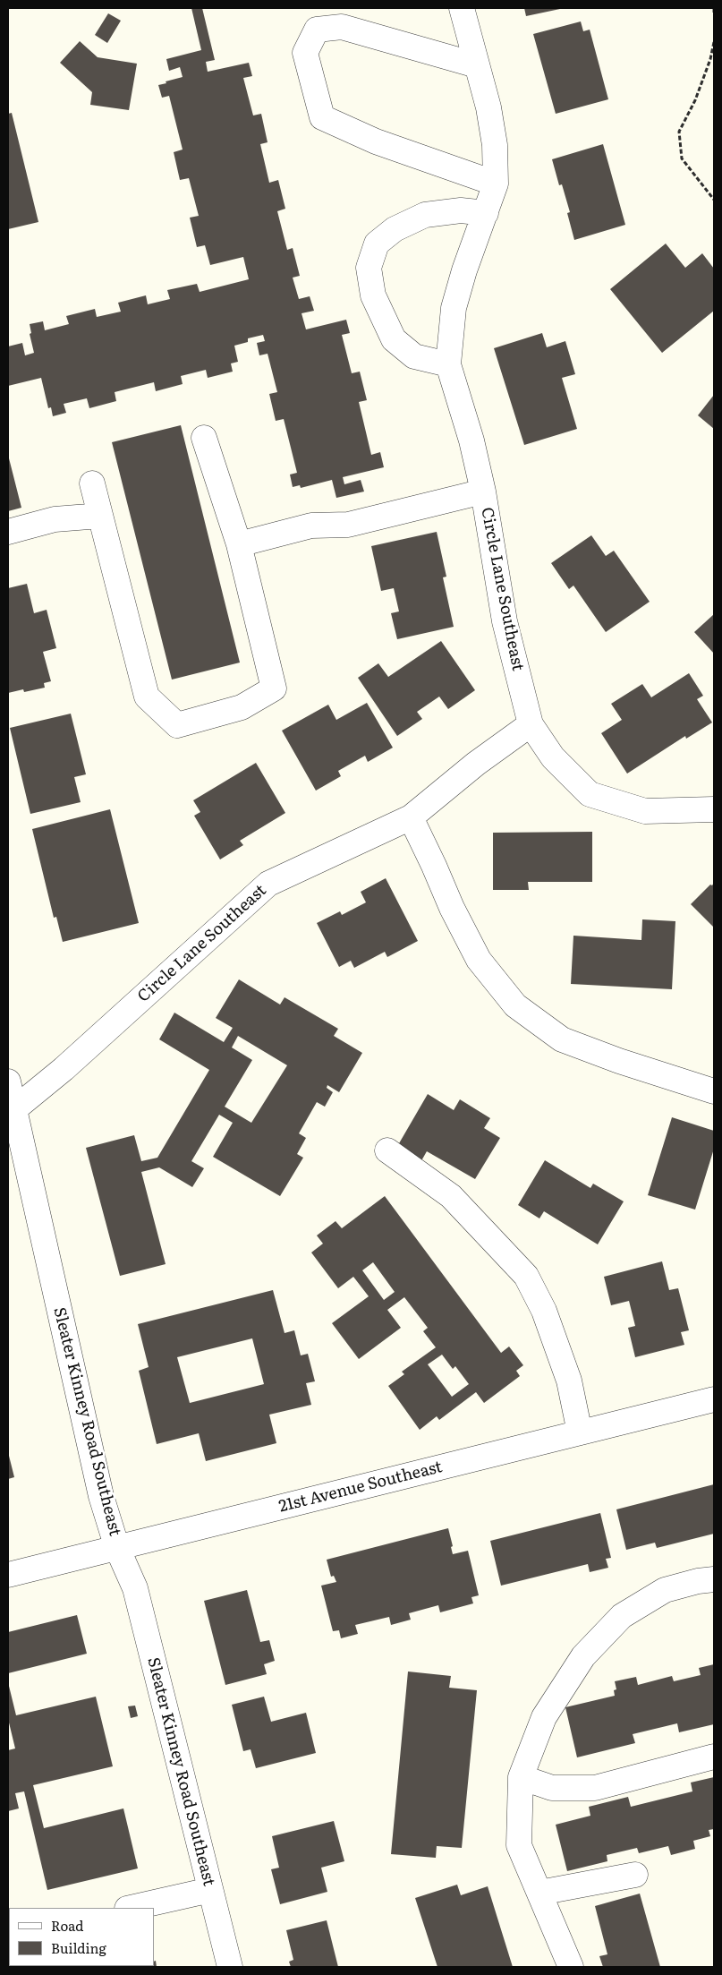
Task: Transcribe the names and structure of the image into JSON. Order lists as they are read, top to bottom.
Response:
{
  "streets": {
    "street": ["Circle Lane Southeast", "Sleater Kinney Road Southeast", "21st Avenue Southeast"]
  },
  "crossings": [
    ["Circle Lane Southeast", "Sleater Kinney Road Southeast"],
    ["Sleater Kinney Road Southeast", "21st Avenue Southeast"]
  ],
  "legend": ["Road", "Building"]
}
